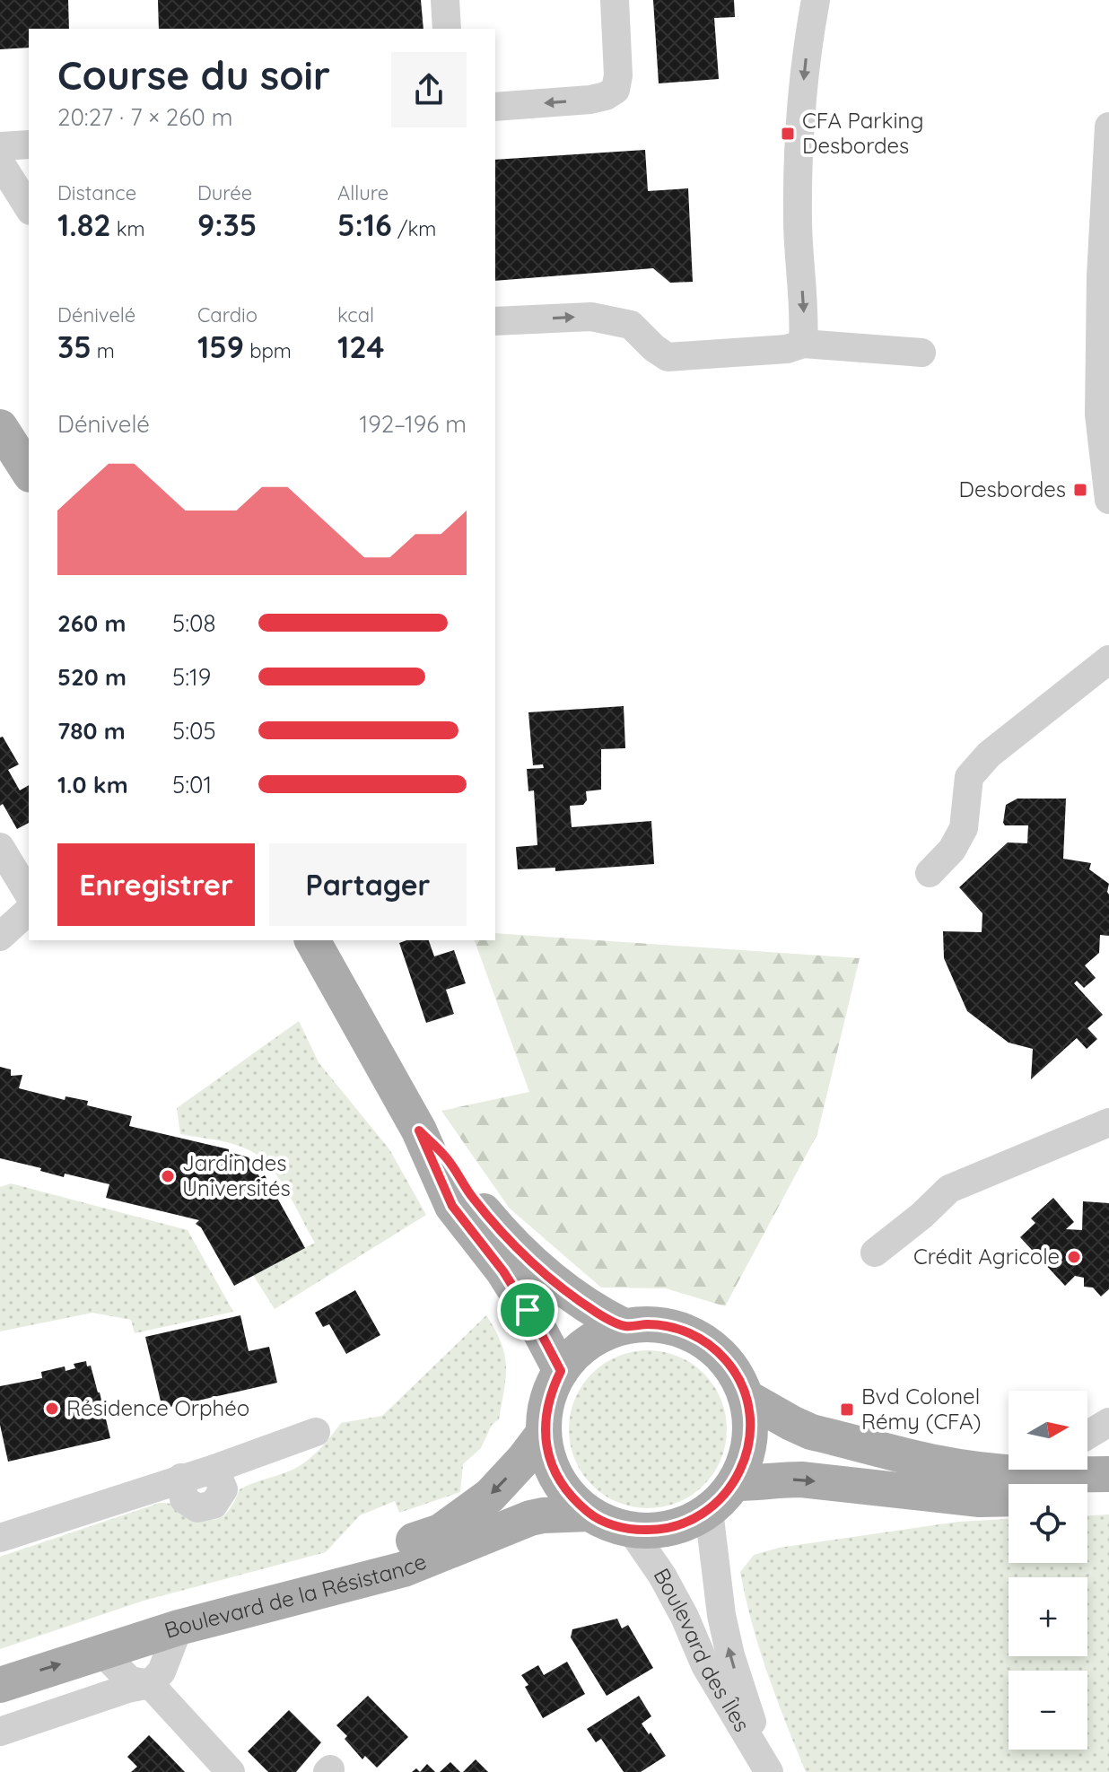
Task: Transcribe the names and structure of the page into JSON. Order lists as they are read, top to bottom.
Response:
{
  "streets": {
    "main road": ["Boulevard de la Résistance"],
    "street": ["Boulevard des Îles"]
  },
  "crossings": [
    ["Boulevard de la Résistance", "Boulevard des Îles"]
  ],
  "places": {
    "transit": ["CFA Parking Desbordes", "Desbordes", "Bvd Colonel Rémy (CFA)"],
    "other": ["Jardin des Universités", "Crédit Agricole", "Résidence Orphéo"]
  },
  "north": "right",
  "page": {
    "heading": ["Course du soir", "20:27 · 7 × 260 m"],
    "stats": [
      ["Distance", "1.82 km"],
      ["Durée", "9:35"],
      ["Allure", "5:16 /km"],
      ["Dénivelé", "35 m"],
      ["Cardio", "159 bpm"],
      ["kcal", "124"]
    ],
    "chart": ["Dénivelé", "192–196 m"],
    "list": [
      {
        "name": "260 m",
        "note": "5:08"
      },
      {
        "name": "520 m",
        "note": "5:19"
      },
      {
        "name": "780 m",
        "note": "5:05"
      },
      {
        "name": "1.0 km",
        "note": "5:01"
      }
    ],
    "buttons": ["Enregistrer", "Partager"],
    "map_buttons": ["+", "−"]
  }
}
